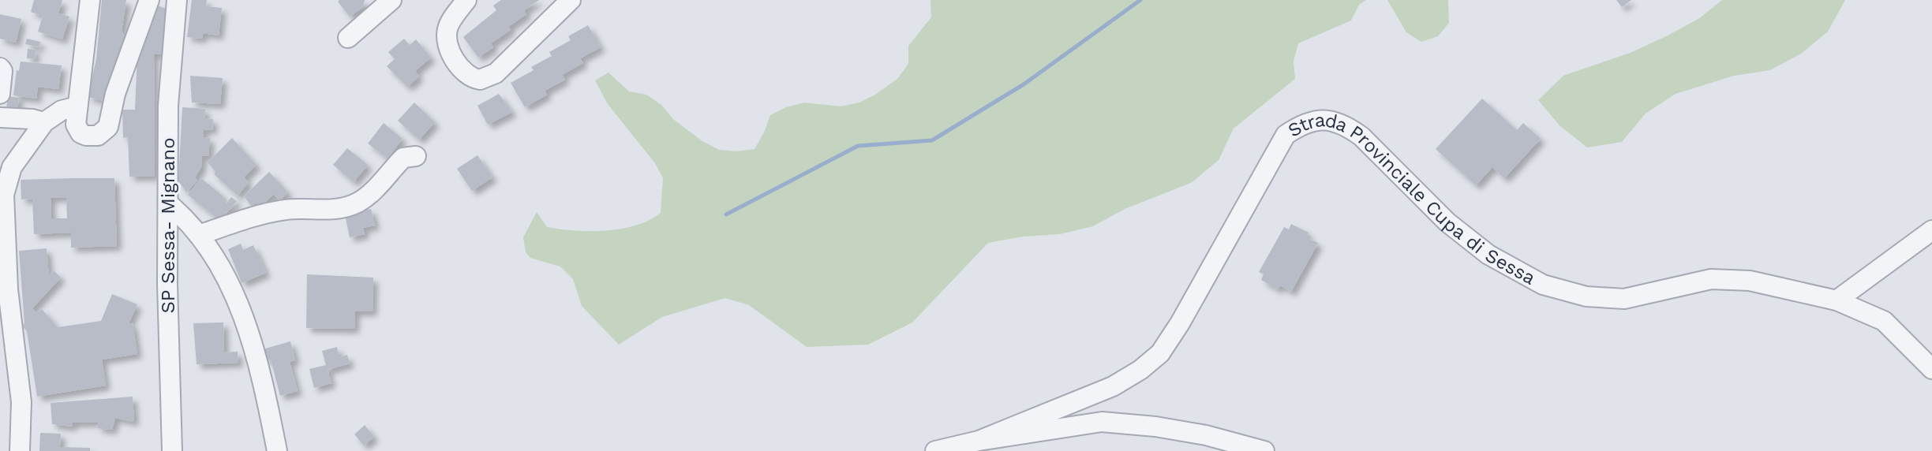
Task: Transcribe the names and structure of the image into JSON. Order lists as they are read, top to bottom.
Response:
{
  "streets": {
    "street": ["Strada Provinciale Cupa di Sessa", "SP Sessa- Mignano"]
  }
}
